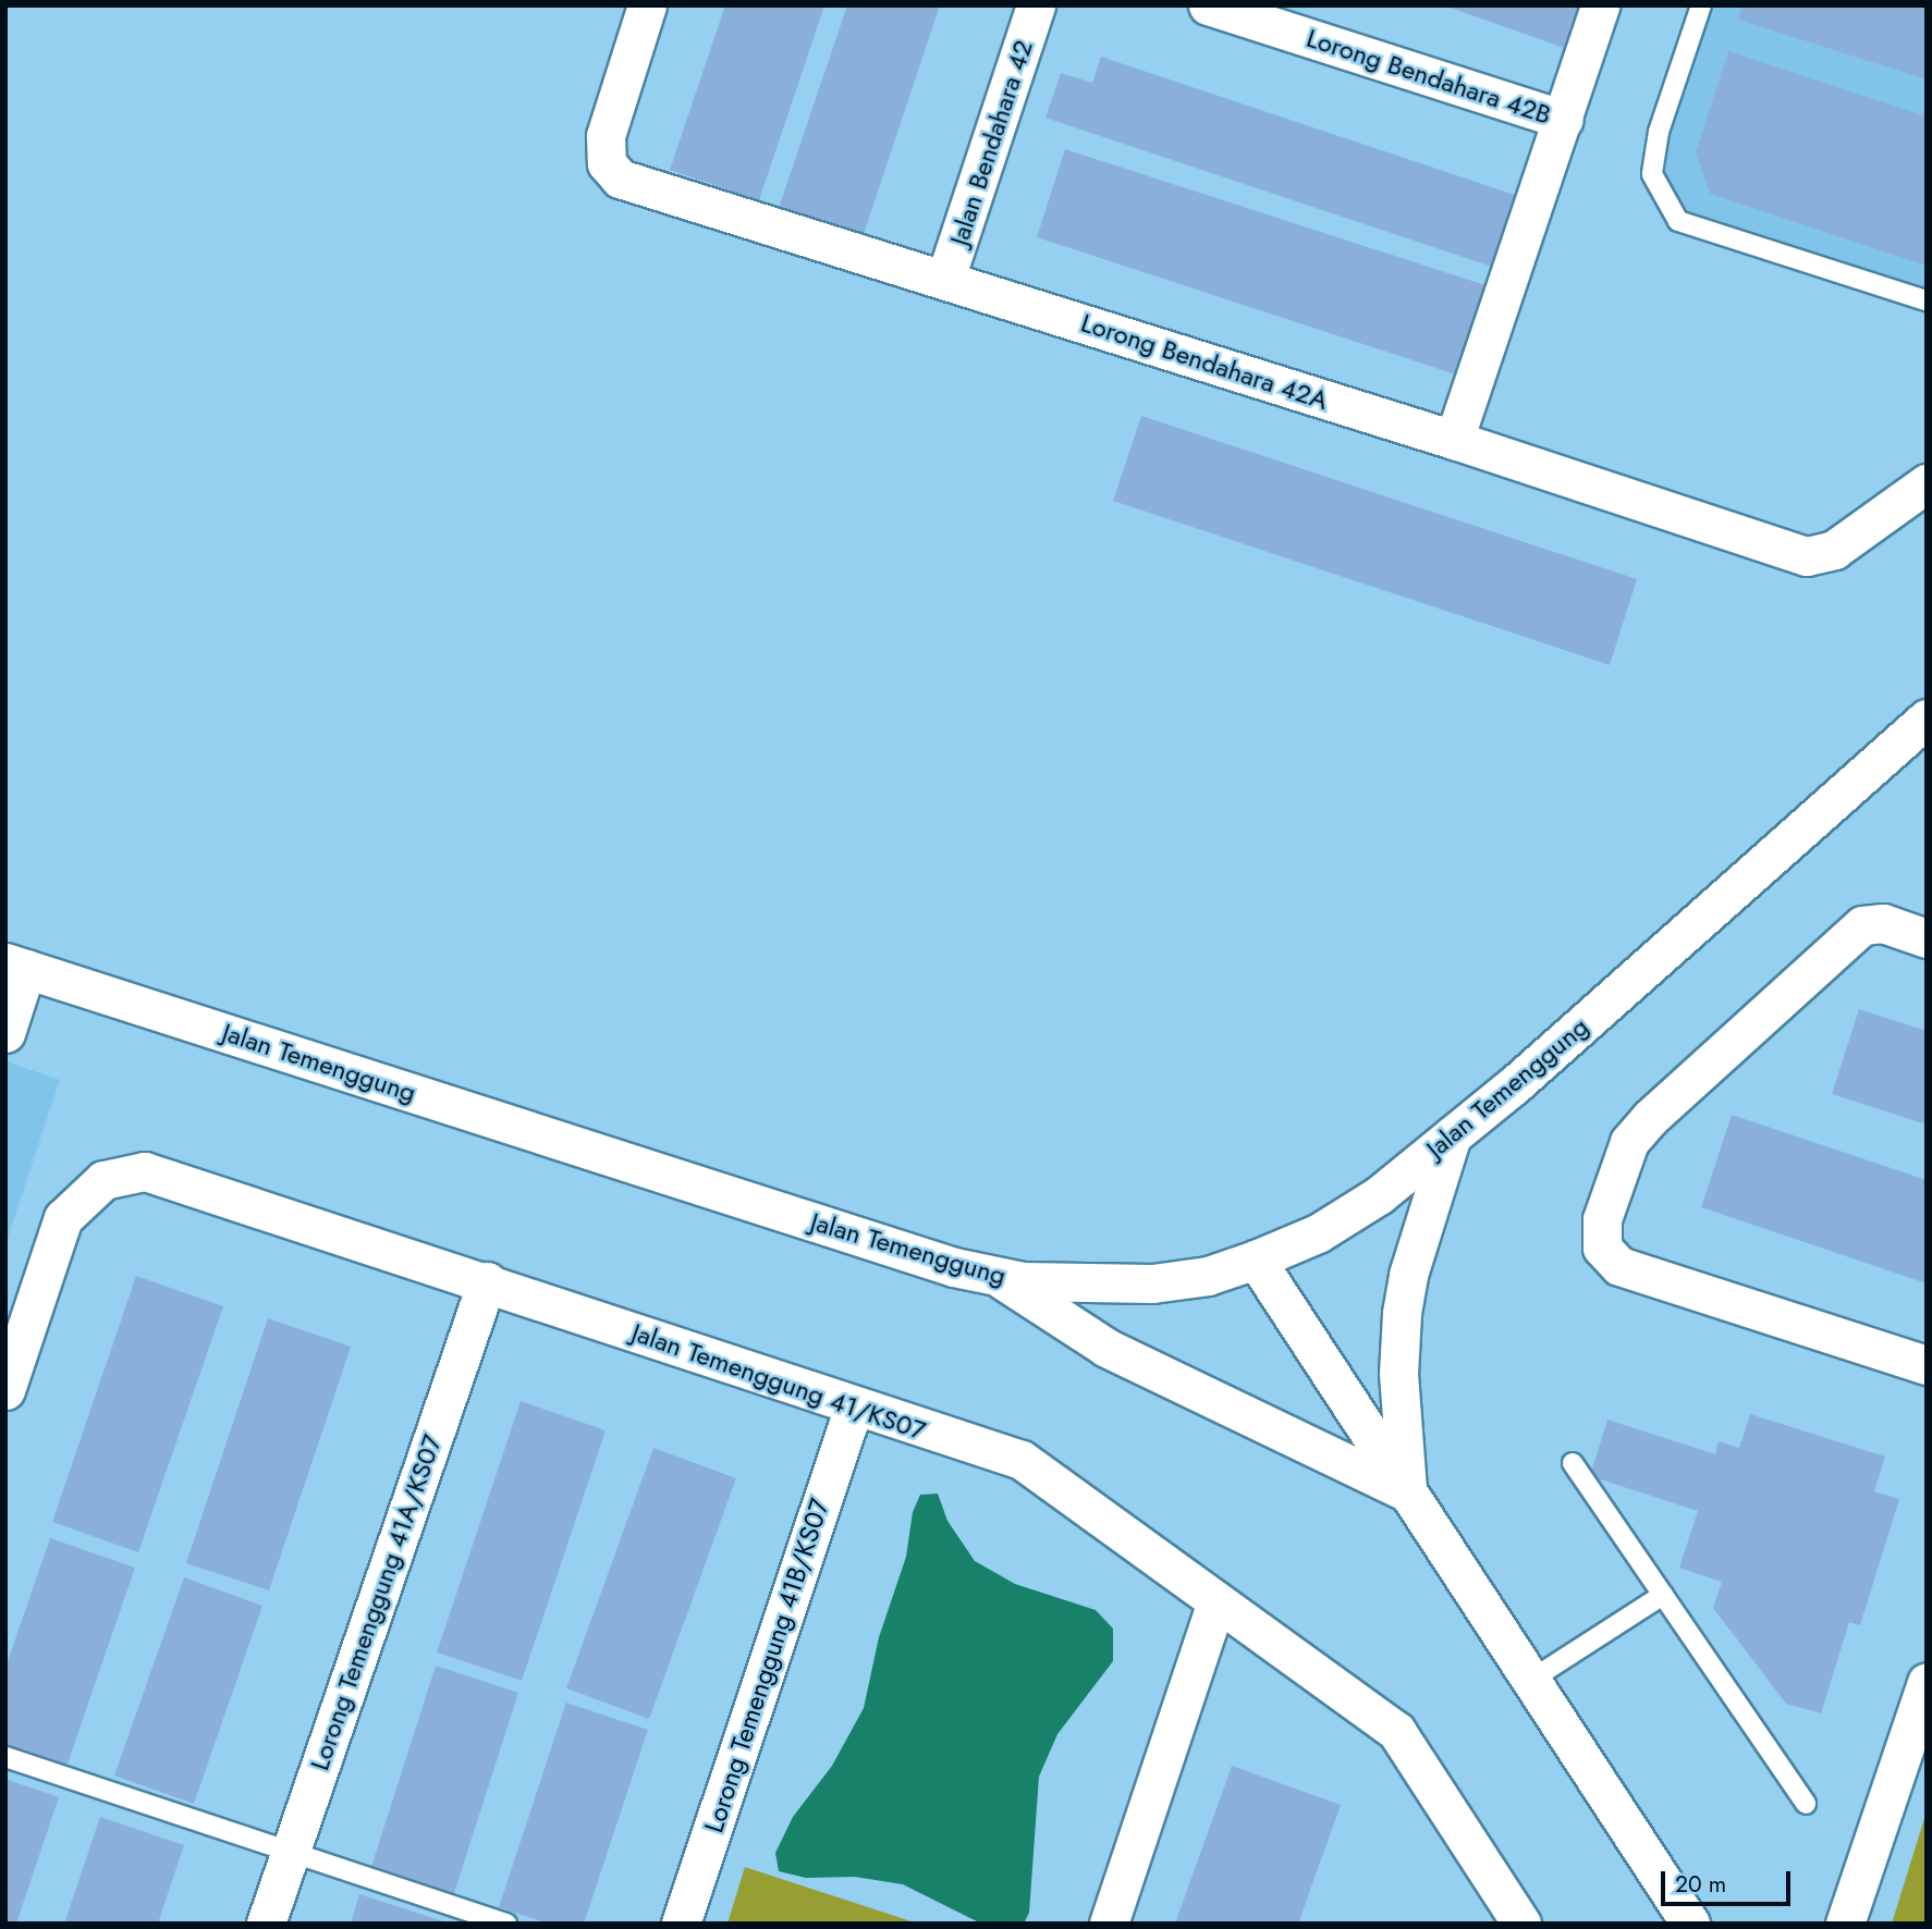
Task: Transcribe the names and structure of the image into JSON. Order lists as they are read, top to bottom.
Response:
{
  "streets": {
    "street": [
      "Lorong Bendahara 42B",
      "Jalan Bendahara 42",
      "Lorong Bendahara 42A",
      "Jalan Temenggung",
      "Jalan Temenggung 41/KS07",
      "Lorong Temenggung 41A/KS07",
      "Lorong Temenggung 41B/KS07"
    ]
  },
  "crossings": [
    ["Jalan Bendahara 42", "Lorong Bendahara 42A"],
    ["Jalan Temenggung 41/KS07", "Lorong Temenggung 41A/KS07"],
    ["Jalan Temenggung 41/KS07", "Lorong Temenggung 41B/KS07"]
  ],
  "scale_bar": "20 m"
}
